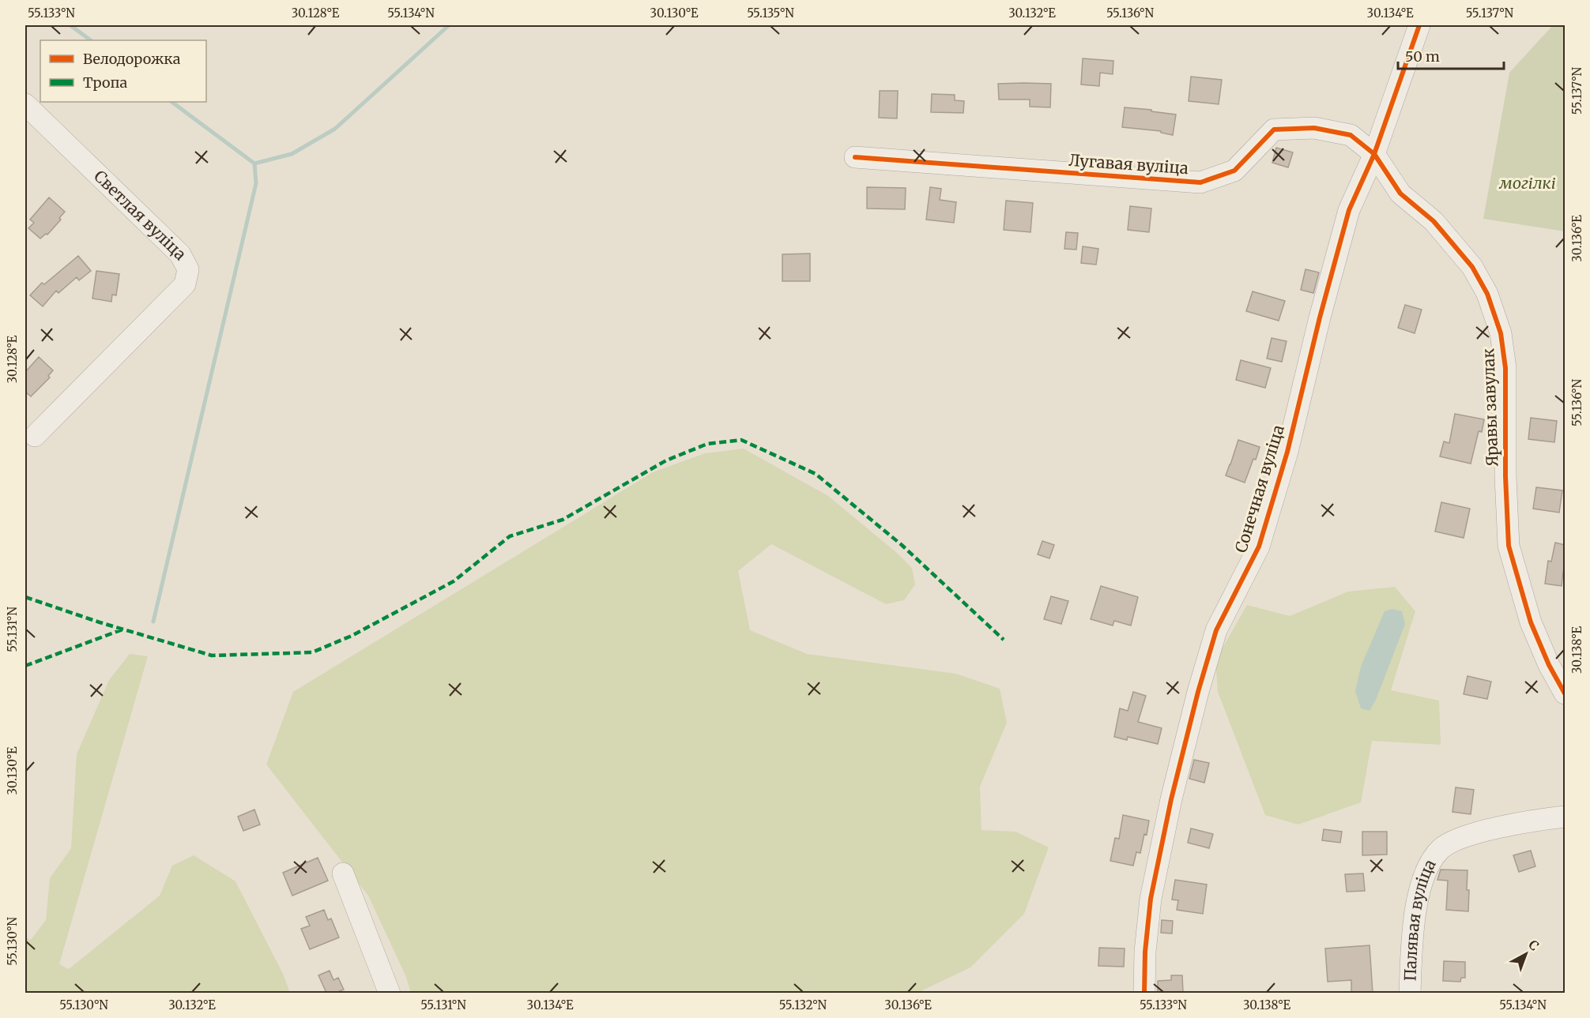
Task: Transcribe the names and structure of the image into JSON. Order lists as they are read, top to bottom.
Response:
{
  "streets": {
    "street": [
      "Лугавая вуліца",
      "Светлая вуліца",
      "Яравы завулак",
      "Сонечная вуліца",
      "Палявая вуліца"
    ]
  },
  "crossings": [
    ["Лугавая вуліца", "Яравы завулак"],
    ["Лугавая вуліца", "Сонечная вуліца"],
    ["Яравы завулак", "Сонечная вуліца"]
  ],
  "parks": ["могілкі"],
  "legend": ["Велодорожка", "Тропа"],
  "scale_bar": "50 m",
  "north": "top right",
  "coordinates": [
    "55.133°N",
    "30.128°E",
    "55.134°N",
    "30.130°E",
    "55.135°N",
    "30.132°E",
    "55.136°N",
    "30.134°E",
    "55.137°N",
    "30.136°E",
    "55.131°N",
    "30.138°E",
    "55.130°N",
    "55.132°N"
  ]
}
